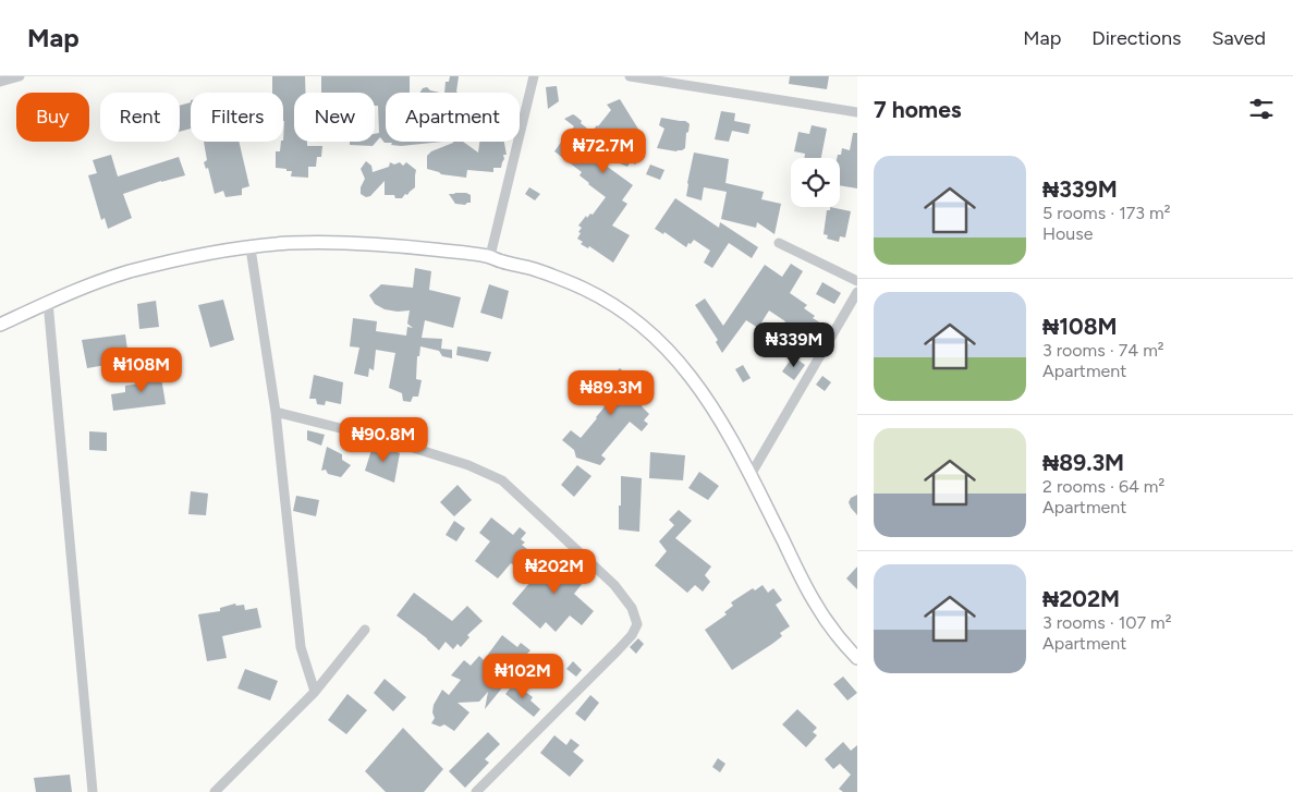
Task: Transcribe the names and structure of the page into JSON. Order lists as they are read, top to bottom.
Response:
{
  "page": {
    "header": "Map",
    "nav": ["Map", "Directions", "Saved"],
    "heading": "7 homes",
    "chip": [
      "Buy",
      "Rent",
      "Filters",
      "New",
      "Apartment"
    ],
    "price": [
      "₦72.7M",
      "₦339M",
      "₦108M",
      "₦89.3M",
      "₦90.8M",
      "₦202M",
      "₦102M"
    ],
    "list": [
      {
        "name": "₦339M",
        "note": "5 rooms · 173 m² · House"
      },
      {
        "name": "₦108M",
        "note": "3 rooms · 74 m² · Apartment"
      },
      {
        "name": "₦89.3M",
        "note": "2 rooms · 64 m² · Apartment"
      },
      {
        "name": "₦202M",
        "note": "3 rooms · 107 m² · Apartment"
      }
    ]
  }
}
